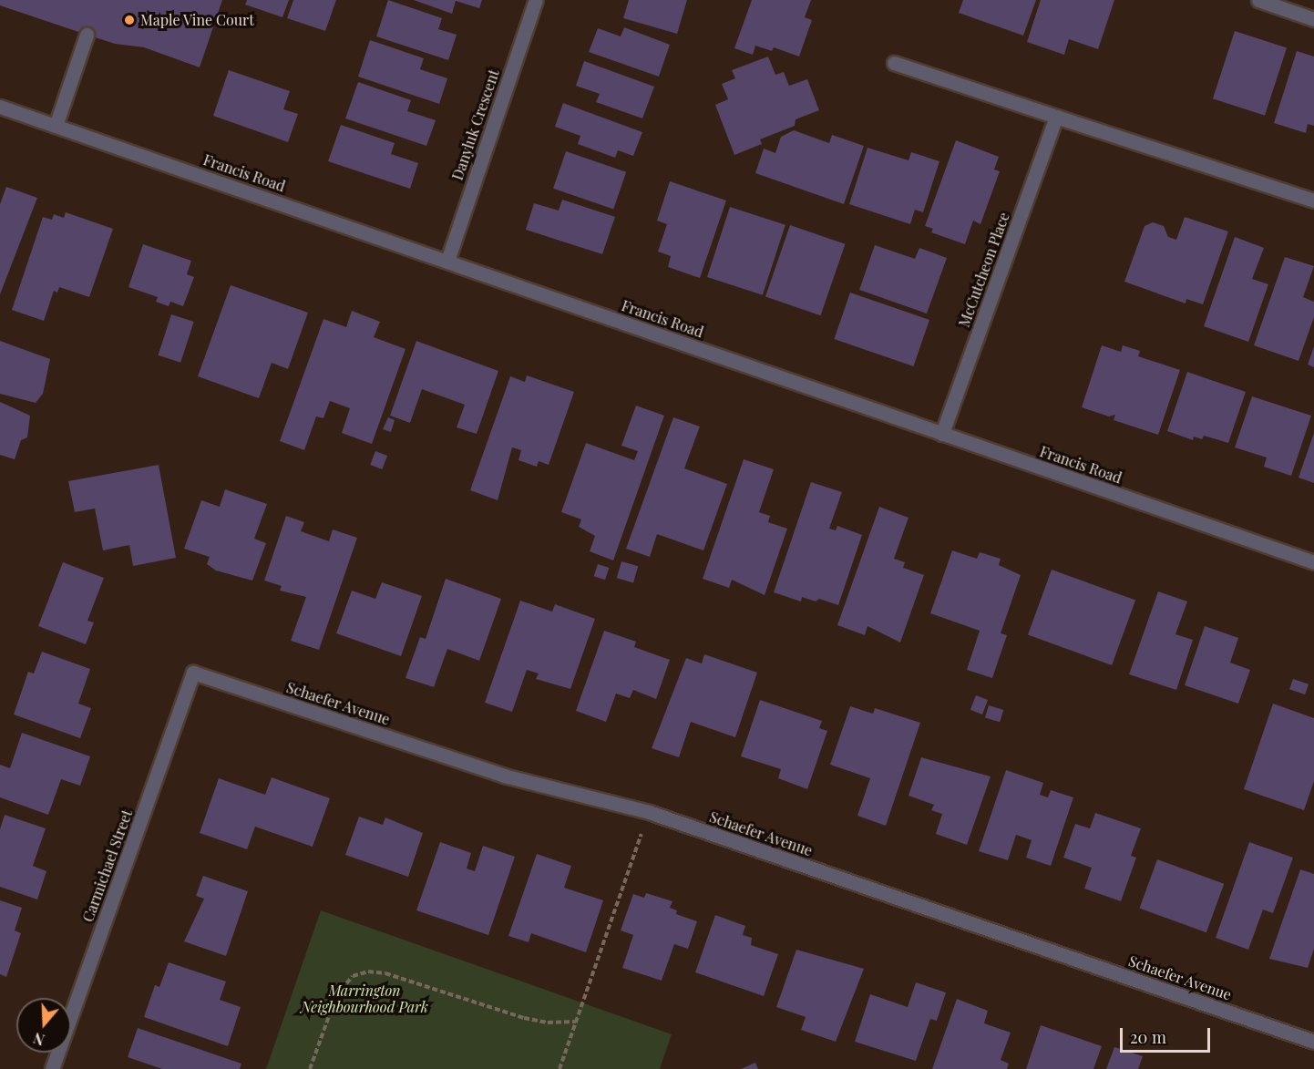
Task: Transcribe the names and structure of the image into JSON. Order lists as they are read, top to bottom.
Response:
{
  "streets": {
    "street": [
      "Danyluk Crescent",
      "Francis Road",
      "McCutcheon Place",
      "Schaefer Avenue",
      "Carmichael Street"
    ]
  },
  "crossings": [
    ["Danyluk Crescent", "Francis Road"],
    ["Francis Road", "McCutcheon Place"],
    ["Schaefer Avenue", "Carmichael Street"]
  ],
  "parks": ["Marrington Neighbourhood Park"],
  "places": ["Maple Vine Court"],
  "scale_bar": "20 m",
  "north": "bottom"
}
